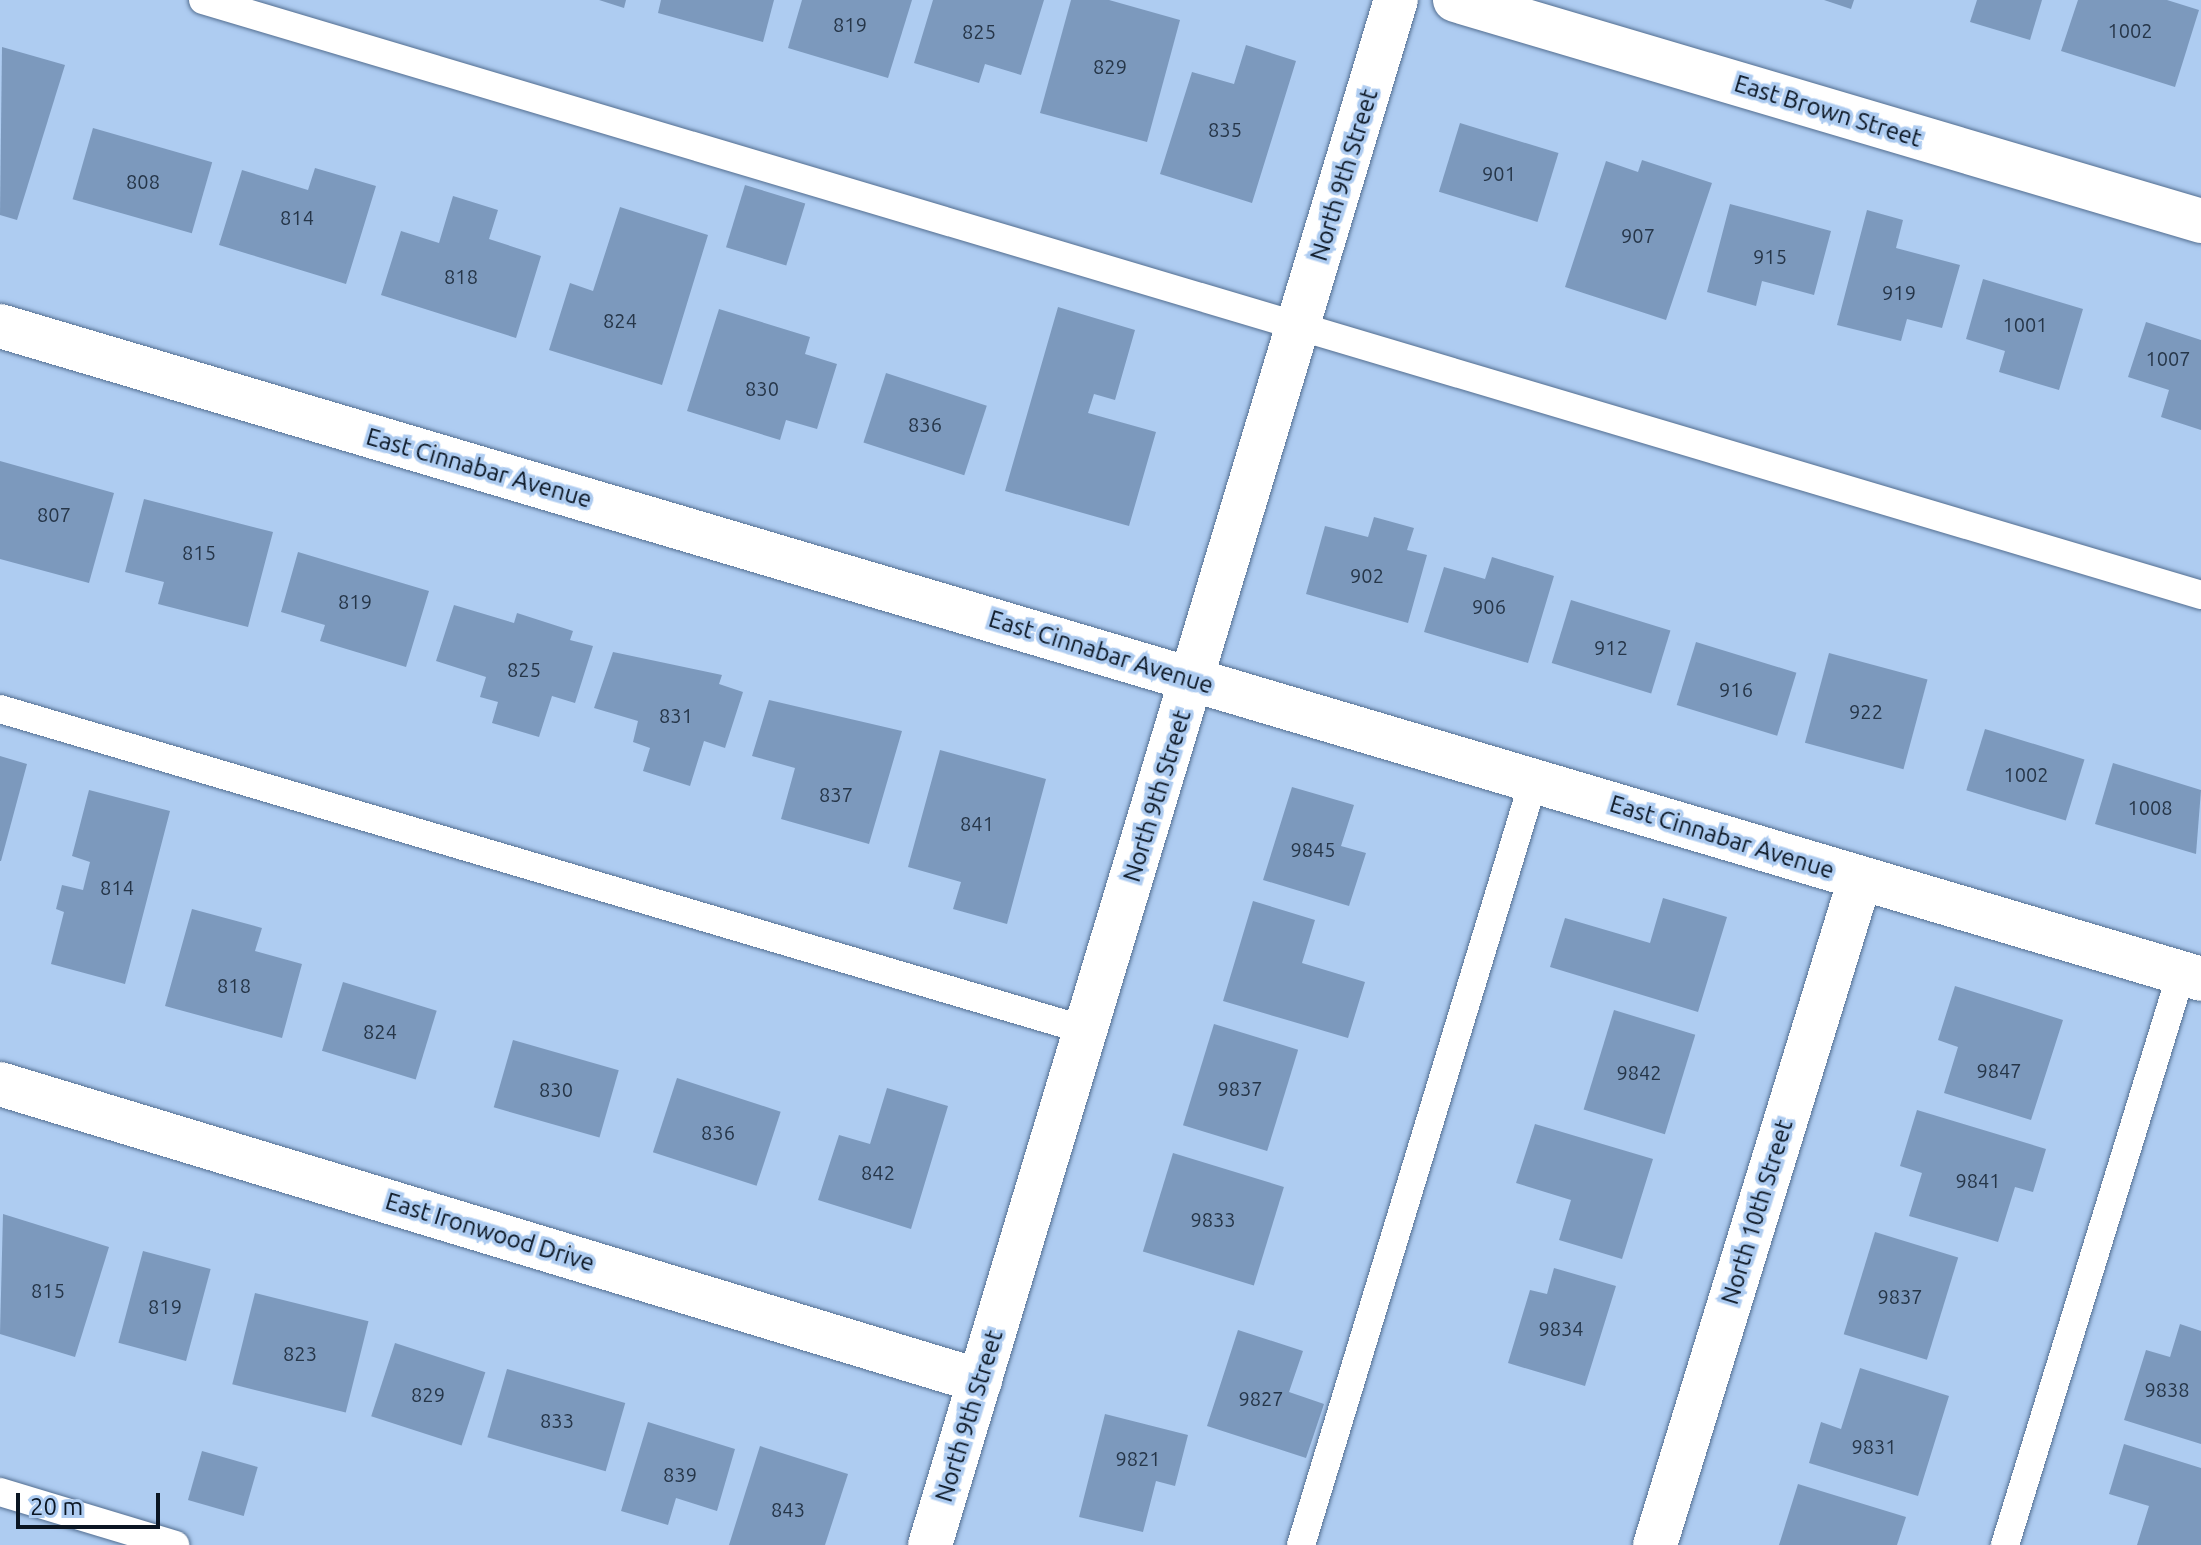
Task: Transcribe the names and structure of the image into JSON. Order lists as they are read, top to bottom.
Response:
{
  "streets": {
    "street": [
      "East Brown Street",
      "North 9th Street",
      "East Cinnabar Avenue",
      "North 10th Street",
      "East Ironwood Drive"
    ]
  },
  "crossings": [
    ["North 9th Street", "East Cinnabar Avenue"],
    ["North 9th Street", "East Ironwood Drive"],
    ["East Cinnabar Avenue", "North 10th Street"]
  ],
  "house_numbers": [
    "819",
    "1002",
    "825",
    "829",
    "835",
    "901",
    "808",
    "814",
    "907",
    "915",
    "818",
    "919",
    "824",
    "1001",
    "1007",
    "830",
    "836",
    "807",
    "815",
    "902",
    "819",
    "906",
    "912",
    "825",
    "916",
    "922",
    "831",
    "1002",
    "837",
    "1008",
    "841",
    "9845",
    "814",
    "818",
    "824",
    "9847",
    "9842",
    "9837",
    "830",
    "836",
    "842",
    "9841",
    "9833",
    "815",
    "9837",
    "819",
    "9834",
    "823",
    "9838",
    "829",
    "9827",
    "833",
    "9831",
    "9821",
    "839",
    "843"
  ],
  "scale_bar": "20 m"
}
